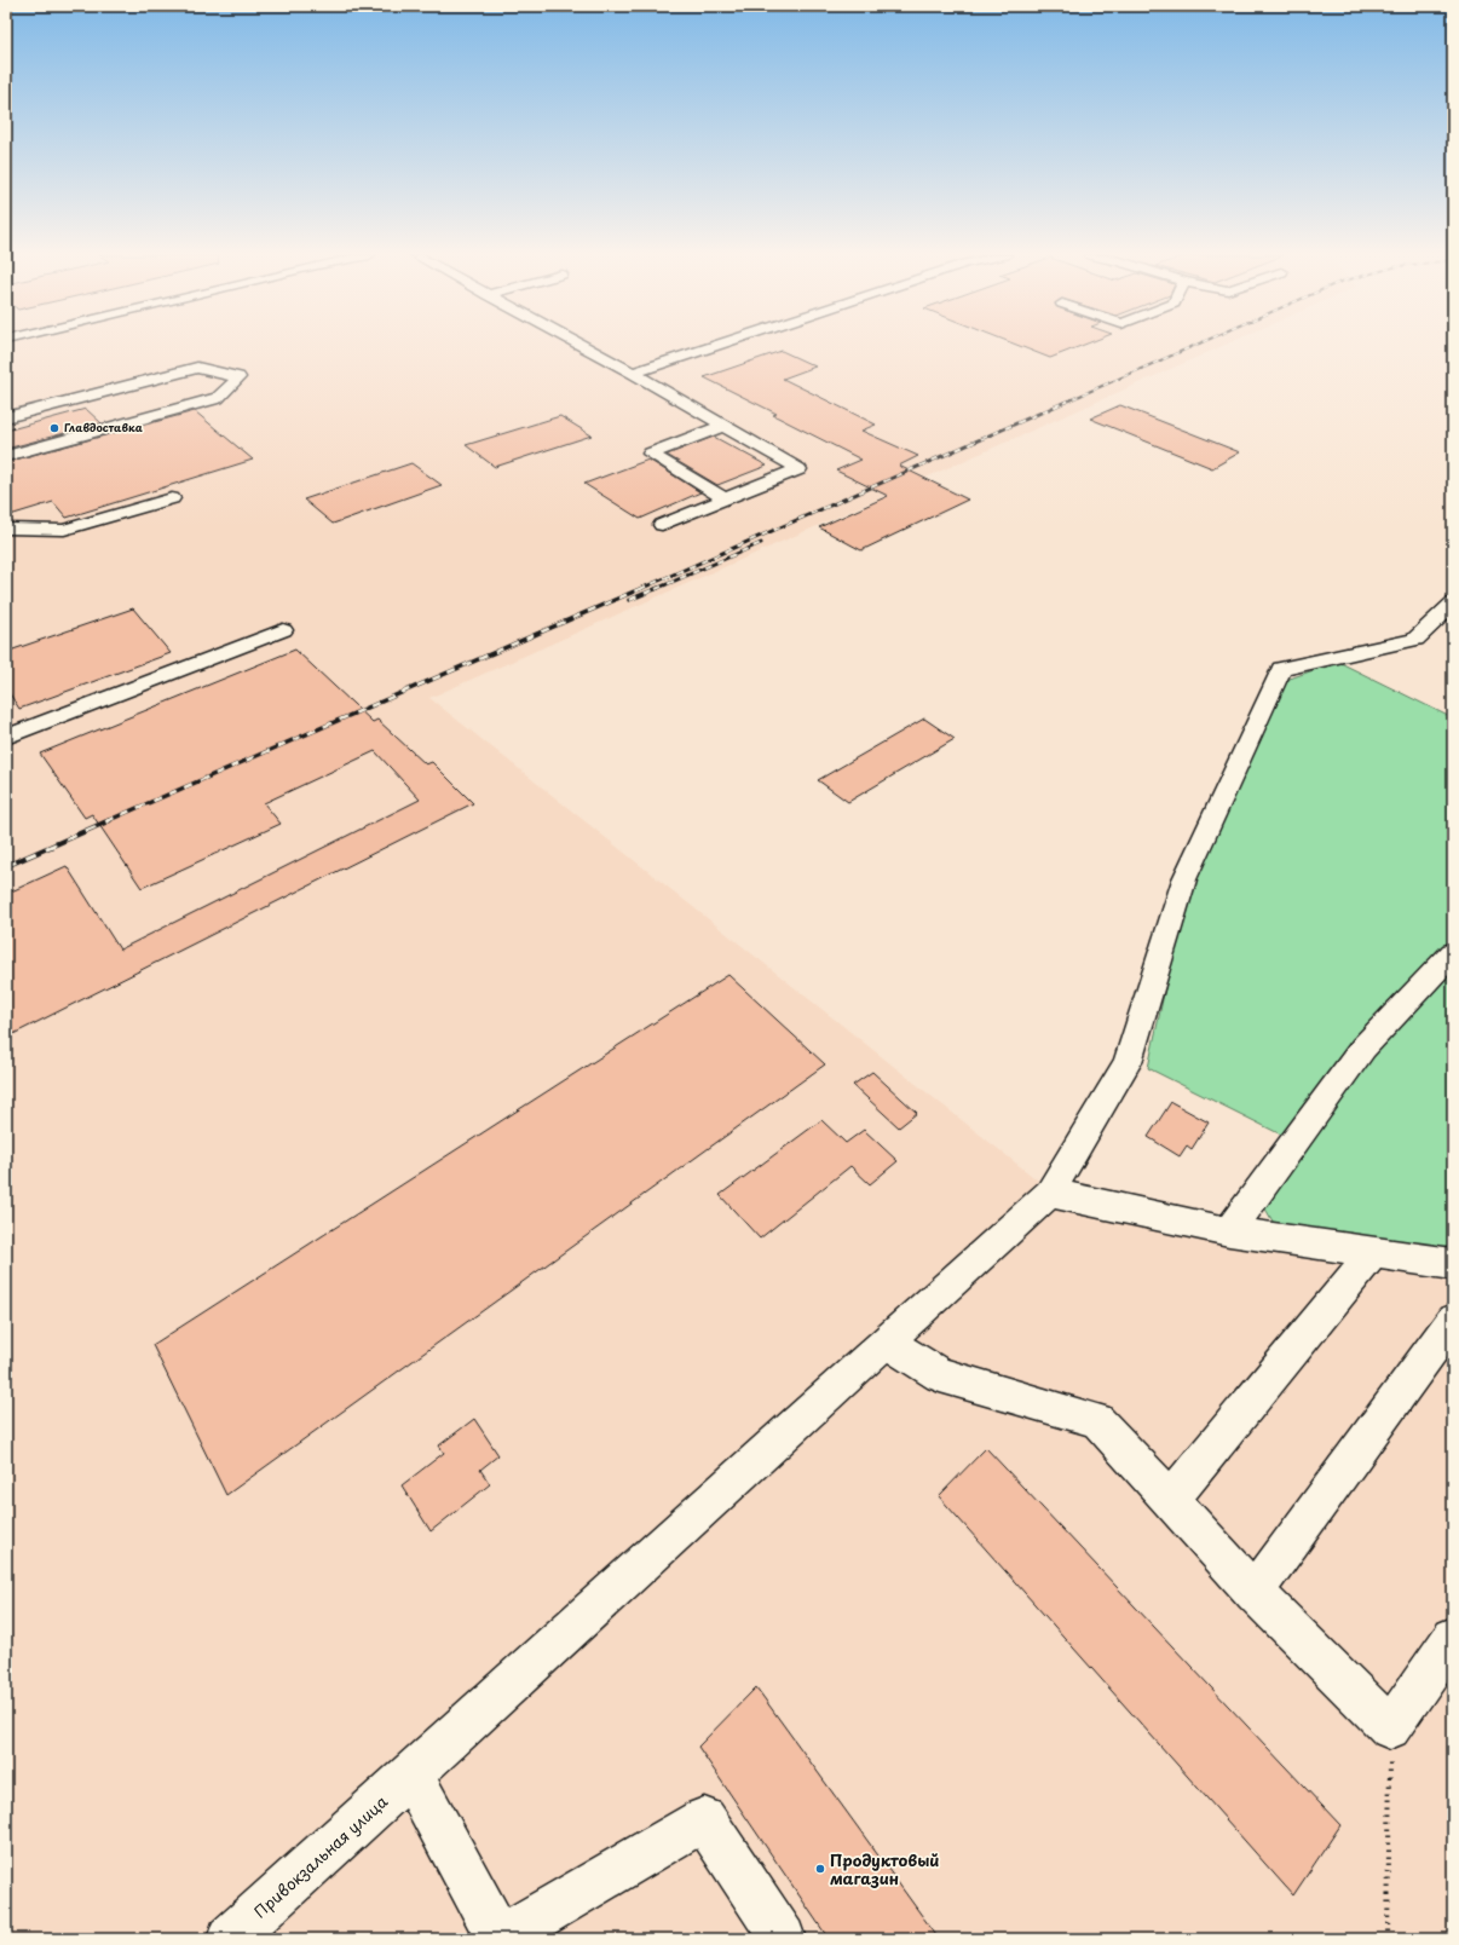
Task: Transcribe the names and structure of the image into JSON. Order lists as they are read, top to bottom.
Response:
{
  "streets": {
    "street": ["Привокзальная улица"]
  },
  "places": ["Главдоставка", "Продуктовый магазин"]
}
